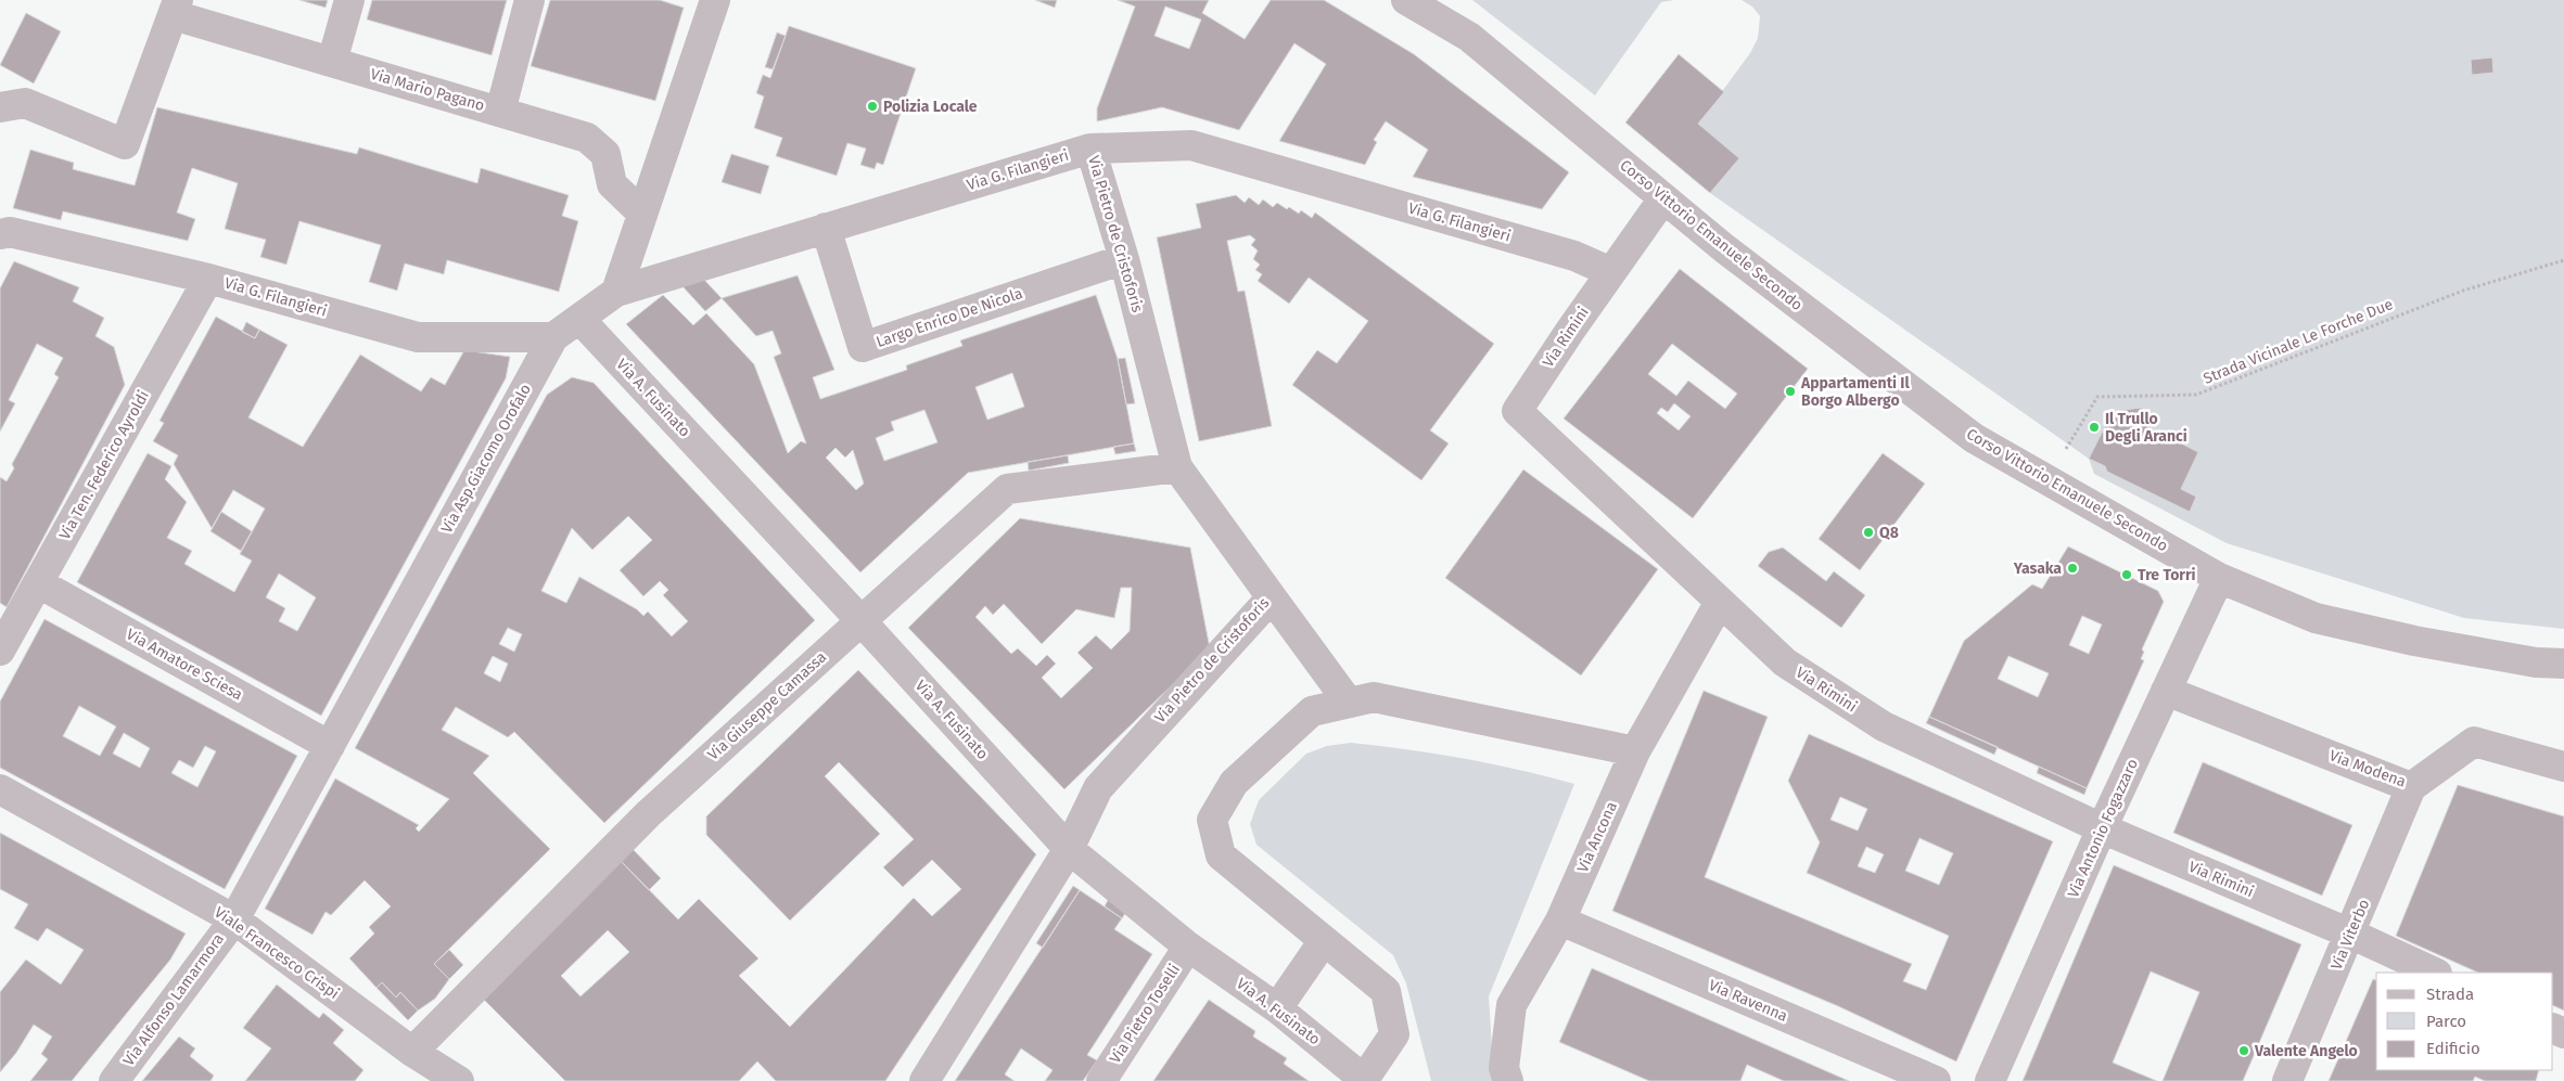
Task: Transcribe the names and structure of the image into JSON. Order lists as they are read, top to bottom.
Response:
{
  "streets": {
    "street": [
      "Via Mario Pagano",
      "Via G. Filangieri",
      "Via Pietro de Cristoforis",
      "Corso Vittorio Emanuele Secondo",
      "Largo Enrico De Nicola",
      "Via Rimini",
      "Via A. Fusinato",
      "Via Asp.Giacomo Orofalo",
      "Via Ten. Federico Ayroldi",
      "Via Amatore Sciesa",
      "Via Giuseppe Camassa",
      "Via Modena",
      "Via Antonio Fogazzaro",
      "Via Ancona",
      "Via Viterbo",
      "Viale Francesco Crispi",
      "Via Alfonso Lamarmora",
      "Via Ravenna",
      "Via Pietro Toselli"
    ],
    "path": ["Strada Vicinale Le Forche Due"]
  },
  "crossings": [
    ["Via G. Filangieri", "Via Pietro de Cristoforis"],
    ["Via G. Filangieri", "Largo Enrico De Nicola"],
    ["Via G. Filangieri", "Via Rimini"],
    ["Via G. Filangieri", "Via Asp.Giacomo Orofalo"],
    ["Via G. Filangieri", "Via Ten. Federico Ayroldi"],
    ["Via Pietro de Cristoforis", "Largo Enrico De Nicola"],
    ["Via Pietro de Cristoforis", "Via A. Fusinato"],
    ["Via Pietro de Cristoforis", "Via Giuseppe Camassa"],
    ["Corso Vittorio Emanuele Secondo", "Via Rimini"],
    ["Corso Vittorio Emanuele Secondo", "Strada Vicinale Le Forche Due"],
    ["Corso Vittorio Emanuele Secondo", "Via Antonio Fogazzaro"],
    ["Via Rimini", "Via Antonio Fogazzaro"],
    ["Via Rimini", "Via Ancona"],
    ["Via Rimini", "Via Viterbo"],
    ["Via A. Fusinato", "Via Asp.Giacomo Orofalo"],
    ["Via A. Fusinato", "Via Giuseppe Camassa"],
    ["Via A. Fusinato", "Via Pietro Toselli"],
    ["Via Asp.Giacomo Orofalo", "Via Amatore Sciesa"],
    ["Via Asp.Giacomo Orofalo", "Viale Francesco Crispi"],
    ["Via Asp.Giacomo Orofalo", "Via Alfonso Lamarmora"],
    ["Via Ten. Federico Ayroldi", "Via Amatore Sciesa"],
    ["Via Giuseppe Camassa", "Viale Francesco Crispi"],
    ["Via Modena", "Via Antonio Fogazzaro"],
    ["Via Modena", "Via Viterbo"],
    ["Via Ancona", "Via Ravenna"],
    ["Viale Francesco Crispi", "Via Alfonso Lamarmora"]
  ],
  "places": [
    "Polizia Locale",
    "Appartamenti Il Borgo Albergo",
    "Il Trullo Degli Aranci",
    "Q8",
    "Yasaka",
    "Tre Torri",
    "Valente Angelo"
  ],
  "legend": ["Strada", "Parco", "Edificio"]
}
